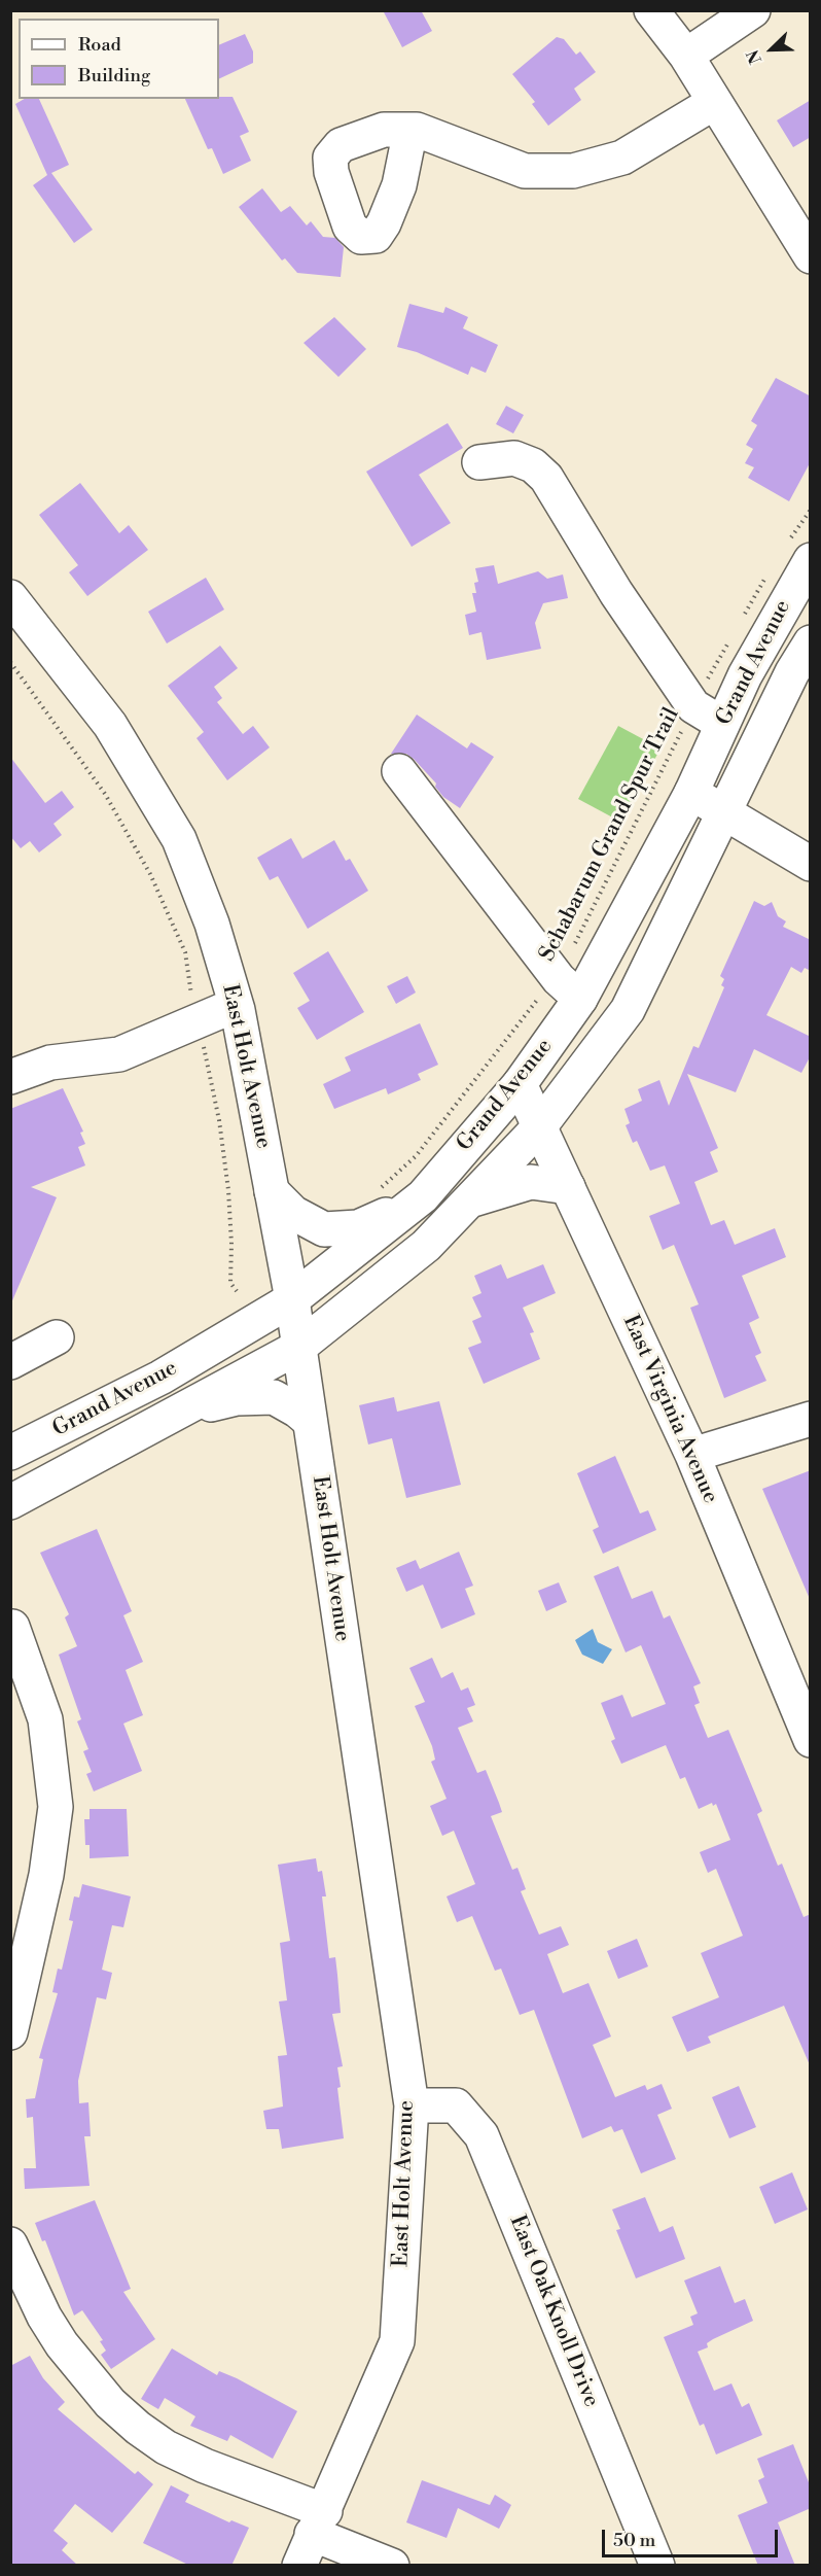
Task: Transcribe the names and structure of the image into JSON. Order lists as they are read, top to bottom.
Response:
{
  "streets": {
    "street": [
      "Grand Avenue",
      "East Holt Avenue",
      "East Virginia Avenue",
      "East Oak Knoll Drive"
    ],
    "path": ["Schabarum Grand Spur Trail"]
  },
  "crossings": [
    ["Grand Avenue", "East Holt Avenue"],
    ["Grand Avenue", "East Virginia Avenue"],
    ["East Holt Avenue", "East Oak Knoll Drive"]
  ],
  "legend": ["Road", "Building"],
  "scale_bar": "50 m",
  "north": "bottom left"
}
